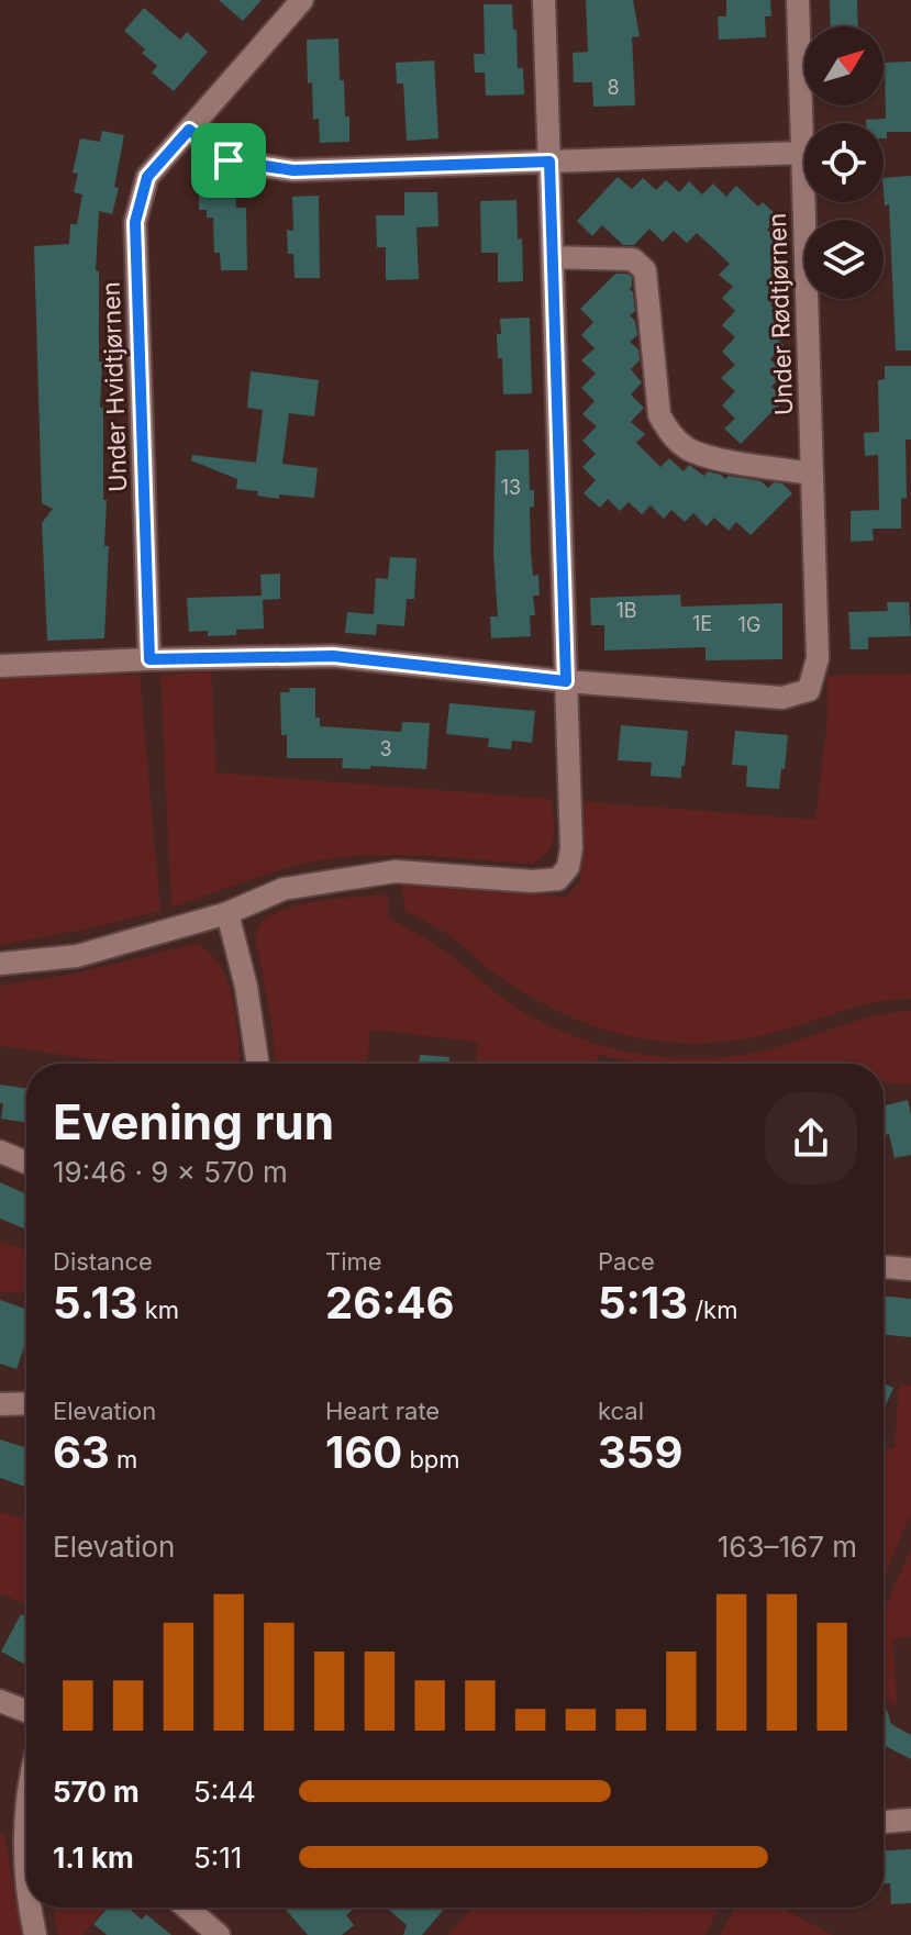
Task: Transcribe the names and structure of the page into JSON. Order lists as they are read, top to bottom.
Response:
{
  "streets": {
    "street": ["Under Rødtjørnen", "Under Hvidtjørnen"]
  },
  "house_numbers": [
    "8",
    "13",
    "1B",
    "1E",
    "1G",
    "3"
  ],
  "north": "top right",
  "page": {
    "heading": ["Evening run", "19:46 · 9 × 570 m"],
    "stats": [
      ["Distance", "5.13 km"],
      ["Time", "26:46"],
      ["Pace", "5:13 /km"],
      ["Elevation", "63 m"],
      ["Heart rate", "160 bpm"],
      ["kcal", "359"]
    ],
    "chart": ["Elevation", "163–167 m"],
    "list": [
      {
        "name": "570 m",
        "note": "5:44"
      },
      {
        "name": "1.1 km",
        "note": "5:11"
      }
    ]
  }
}
